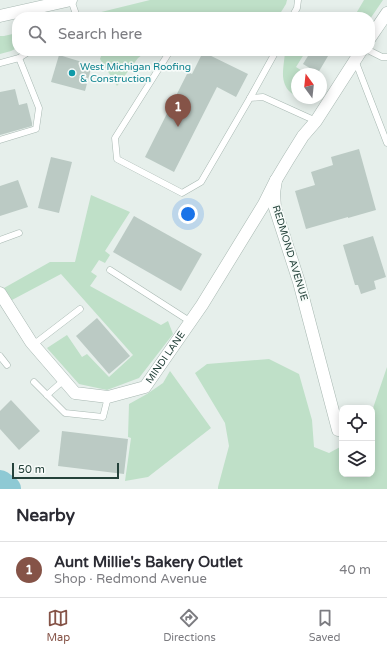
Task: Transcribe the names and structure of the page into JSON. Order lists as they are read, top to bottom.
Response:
{
  "streets": {
    "street": ["REDMOND AVENUE", "MINDI LANE"]
  },
  "crossings": [
    ["REDMOND AVENUE", "MINDI LANE"]
  ],
  "places": ["West Michigan Roofing & Construction"],
  "scale_bar": "50 m",
  "north": "top",
  "page": {
    "search": "Search here",
    "pins": "1",
    "scale": "50 m",
    "heading": "Nearby",
    "list": [
      {
        "mark": "1",
        "name": "Aunt Millie's Bakery Outlet",
        "note": "Shop · Redmond Avenue",
        "value": "40 m"
      }
    ],
    "nav": ["Map", "Directions", "Saved"]
  }
}
